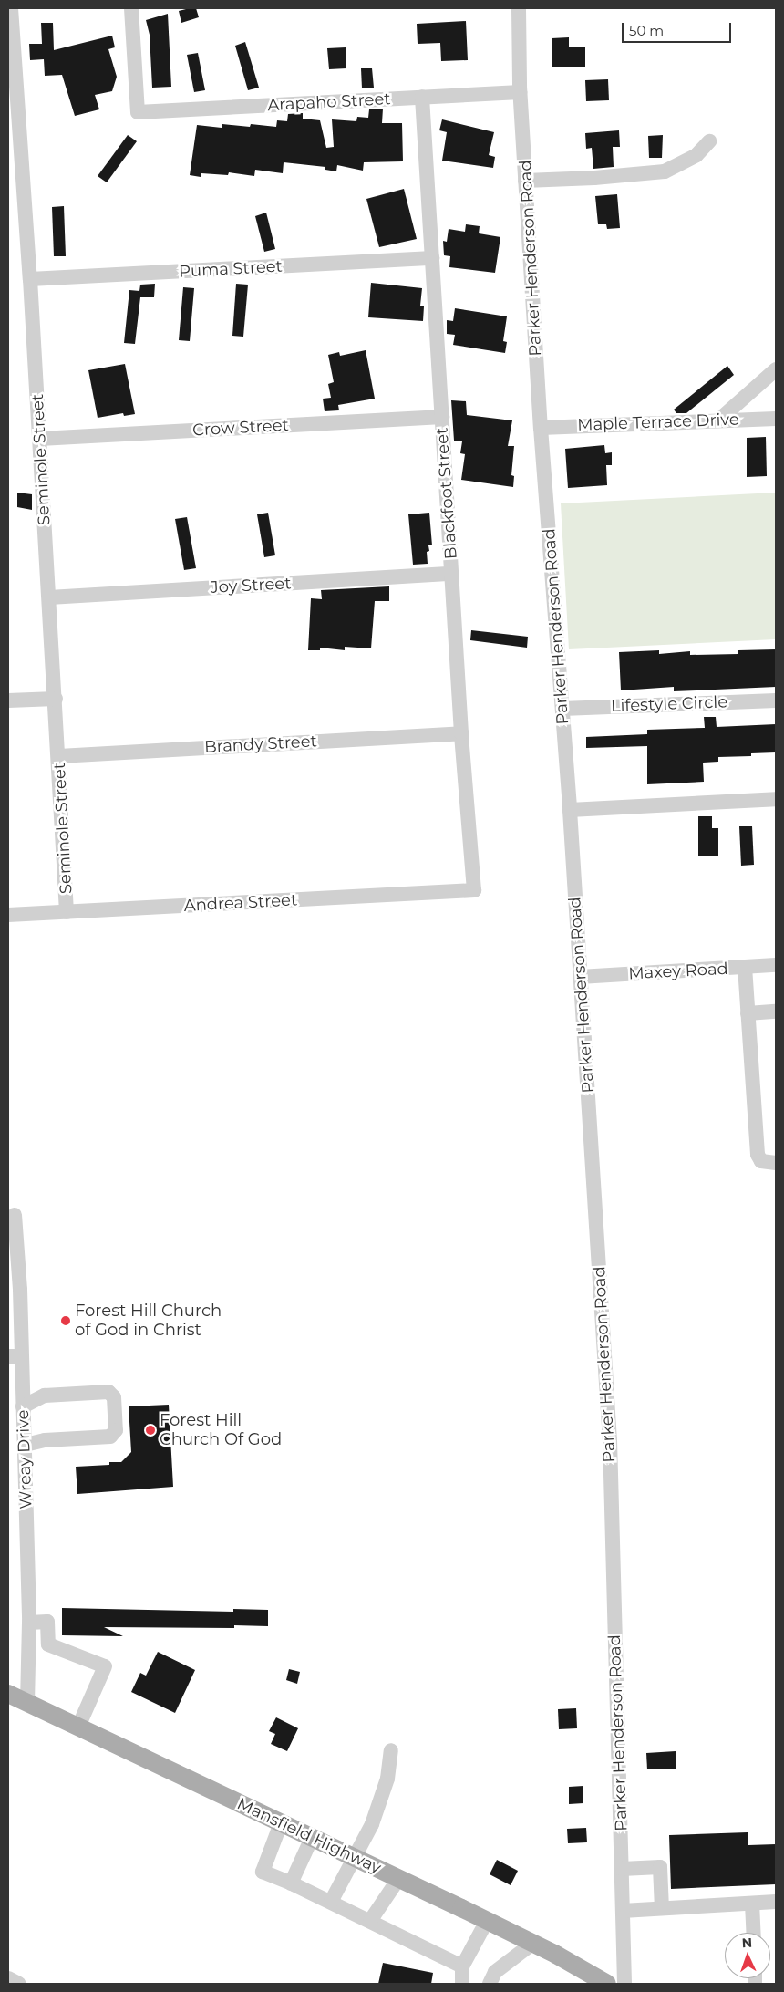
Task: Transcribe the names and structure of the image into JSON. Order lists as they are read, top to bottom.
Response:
{
  "streets": {
    "main road": ["Mansfield Highway"],
    "street": [
      "Arapaho Street",
      "Parker Henderson Road",
      "Puma Street",
      "Maple Terrace Drive",
      "Crow Street",
      "Seminole Street",
      "Blackfoot Street",
      "Joy Street",
      "Lifestyle Circle",
      "Brandy Street",
      "Andrea Street",
      "Maxey Road",
      "Wreay Drive"
    ]
  },
  "crossings": [
    ["Arapaho Street", "Parker Henderson Road"],
    ["Arapaho Street", "Blackfoot Street"],
    ["Parker Henderson Road", "Maple Terrace Drive"],
    ["Parker Henderson Road", "Lifestyle Circle"],
    ["Parker Henderson Road", "Maxey Road"],
    ["Puma Street", "Seminole Street"],
    ["Puma Street", "Blackfoot Street"],
    ["Crow Street", "Seminole Street"],
    ["Crow Street", "Blackfoot Street"],
    ["Seminole Street", "Joy Street"],
    ["Seminole Street", "Brandy Street"],
    ["Seminole Street", "Andrea Street"],
    ["Blackfoot Street", "Joy Street"],
    ["Blackfoot Street", "Brandy Street"],
    ["Blackfoot Street", "Andrea Street"],
    ["Wreay Drive", "Mansfield Highway"]
  ],
  "places": ["Forest Hill Church of God in Christ", "Forest Hill Church Of God"],
  "scale_bar": "50 m",
  "north": "top"
}
